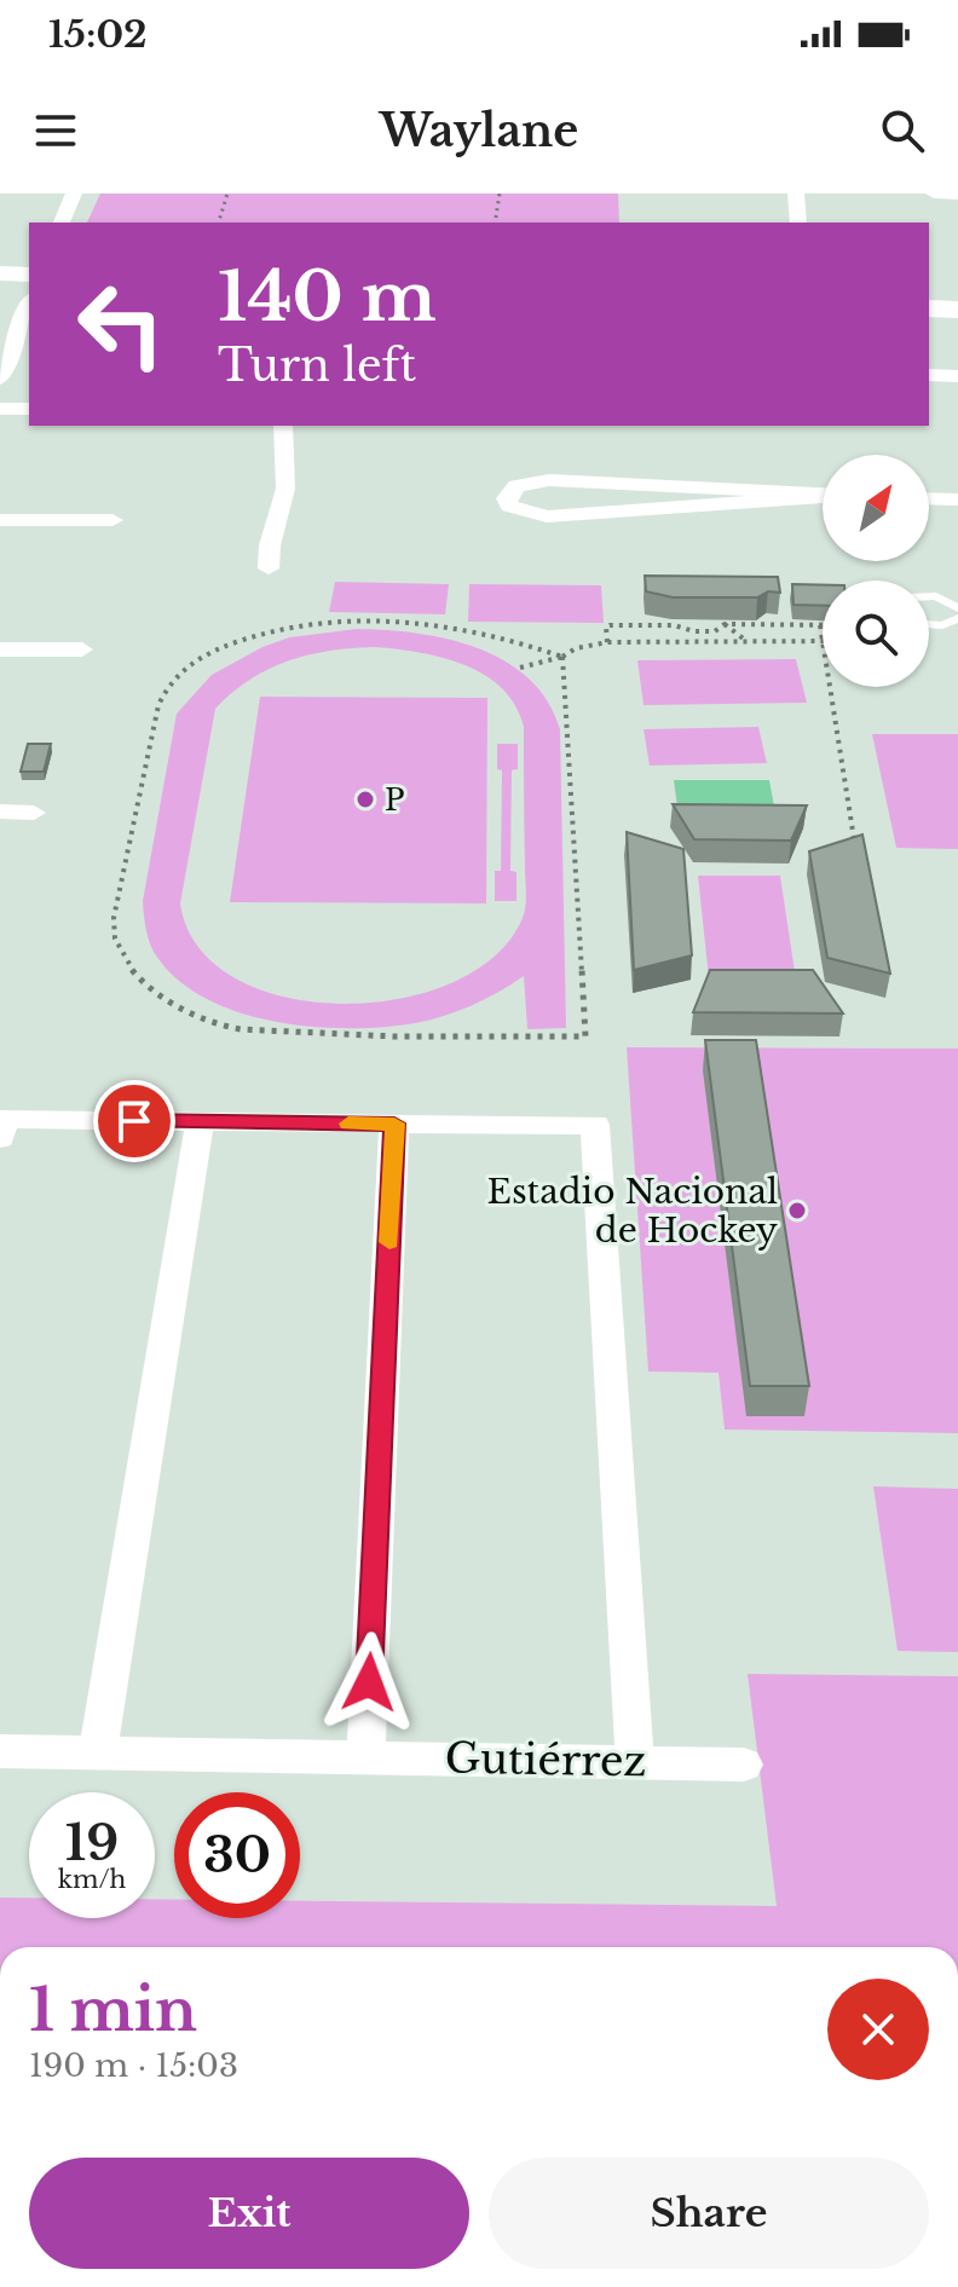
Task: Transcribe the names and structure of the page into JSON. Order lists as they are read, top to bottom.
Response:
{
  "streets": {
    "street": ["Gutiérrez"]
  },
  "places": ["P", "Estadio Nacional de Hockey"],
  "north": "top right",
  "page": {
    "status": "15:02",
    "header": "Waylane",
    "turn": ["140 m", "Turn left"],
    "speed": "19 km/h",
    "limit": "30",
    "heading": ["1 min", "190 m · 15:03"],
    "buttons": ["Exit", "Share"]
  }
}
